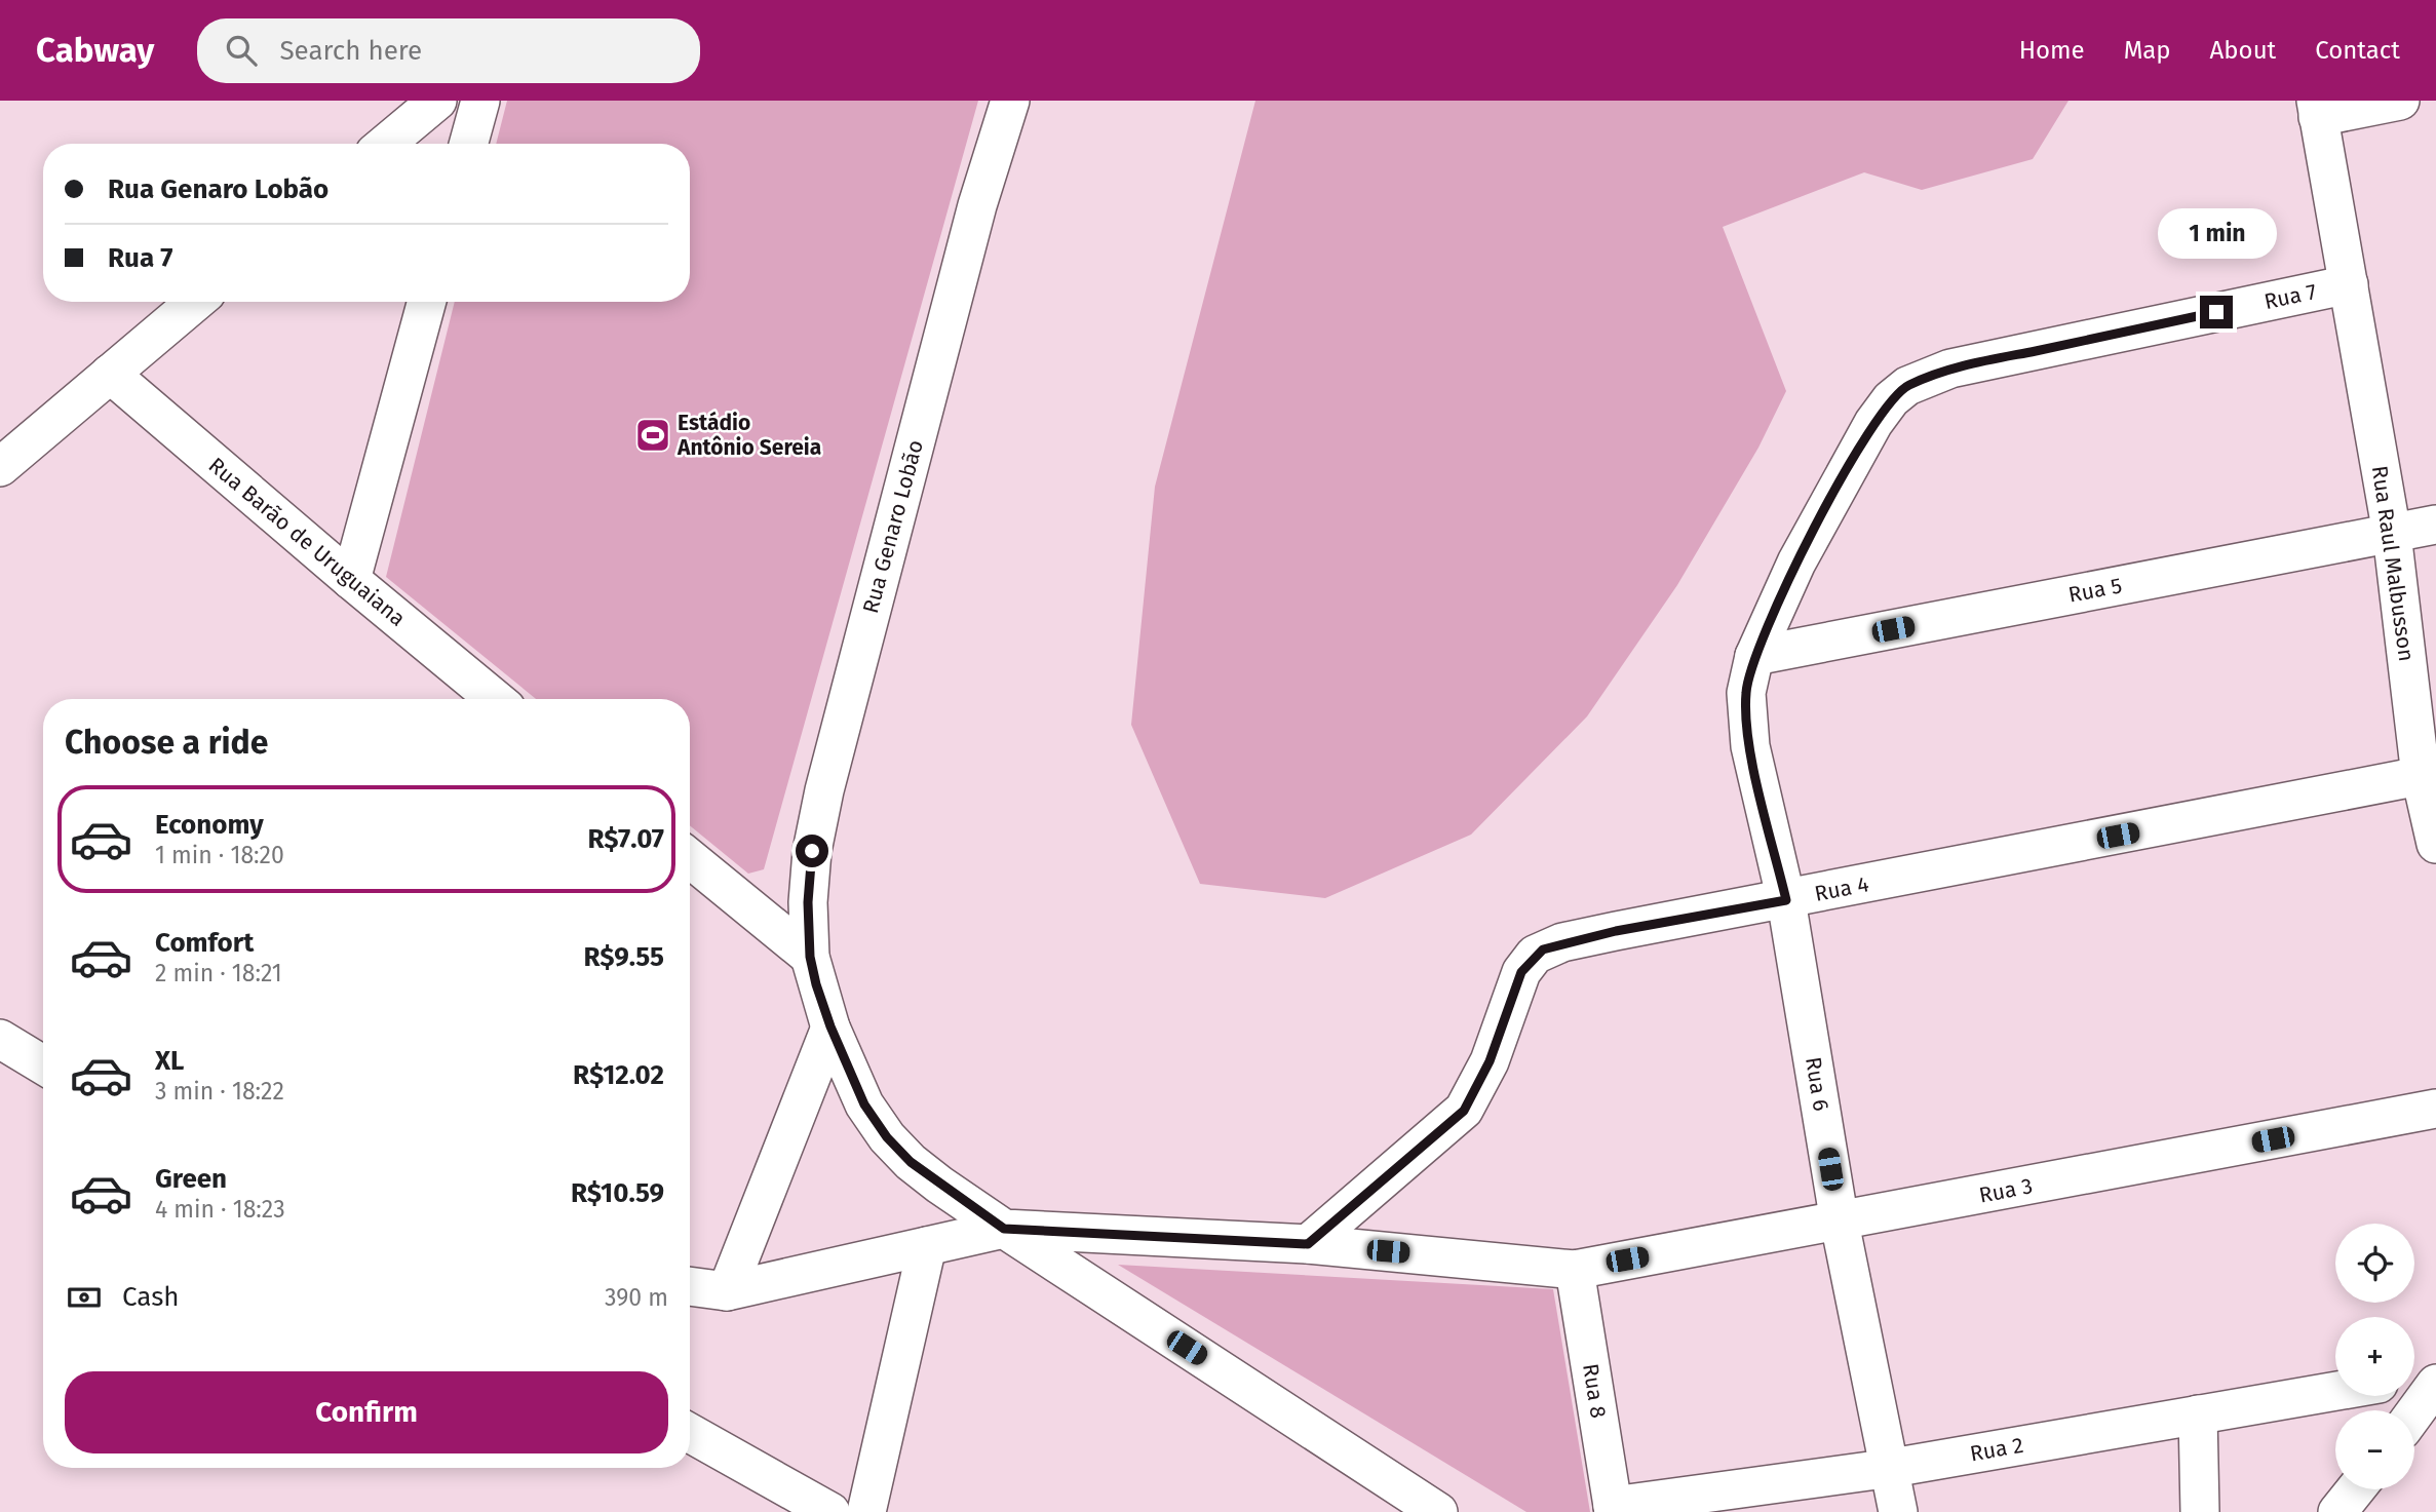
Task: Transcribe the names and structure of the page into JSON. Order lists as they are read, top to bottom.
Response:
{
  "streets": {
    "street": [
      "Rua 7",
      "Rua Genaro Lobão",
      "Rua Barão de Uruguaiana",
      "Rua Raul Malbusson",
      "Rua 5",
      "Rua 4",
      "Rua 6",
      "Rua 3",
      "Rua 8",
      "Rua 2"
    ]
  },
  "crossings": [
    ["Rua 7", "Rua Raul Malbusson"],
    ["Rua 7", "Rua 5"],
    ["Rua 7", "Rua 6"],
    ["Rua Genaro Lobão", "Rua 3"],
    ["Rua Raul Malbusson", "Rua 5"],
    ["Rua Raul Malbusson", "Rua 4"],
    ["Rua 5", "Rua 6"],
    ["Rua 4", "Rua 6"],
    ["Rua 4", "Rua 3"],
    ["Rua 6", "Rua 3"],
    ["Rua 6", "Rua 2"],
    ["Rua 3", "Rua 8"],
    ["Rua 8", "Rua 2"]
  ],
  "places": {
    "sports": ["Estádio Antônio Sereia"]
  },
  "page": {
    "header": "Cabway",
    "search": "Search here",
    "nav": [
      "Home",
      "Map",
      "About",
      "Contact"
    ],
    "banner": ["Rua Genaro Lobão", "Rua 7"],
    "bubble": "1 min",
    "heading": "Choose a ride",
    "list": [
      {
        "name": "Economy",
        "note": "1 min · 18:20",
        "value": "R$7.07"
      },
      {
        "name": "Comfort",
        "note": "2 min · 18:21",
        "value": "R$9.55"
      },
      {
        "name": "XL",
        "note": "3 min · 18:22",
        "value": "R$12.02"
      },
      {
        "name": "Green",
        "note": "4 min · 18:23",
        "value": "R$10.59"
      }
    ],
    "map_buttons": ["+", "−"],
    "pay": ["Cash", "390 m"],
    "buttons": "Confirm"
  }
}
